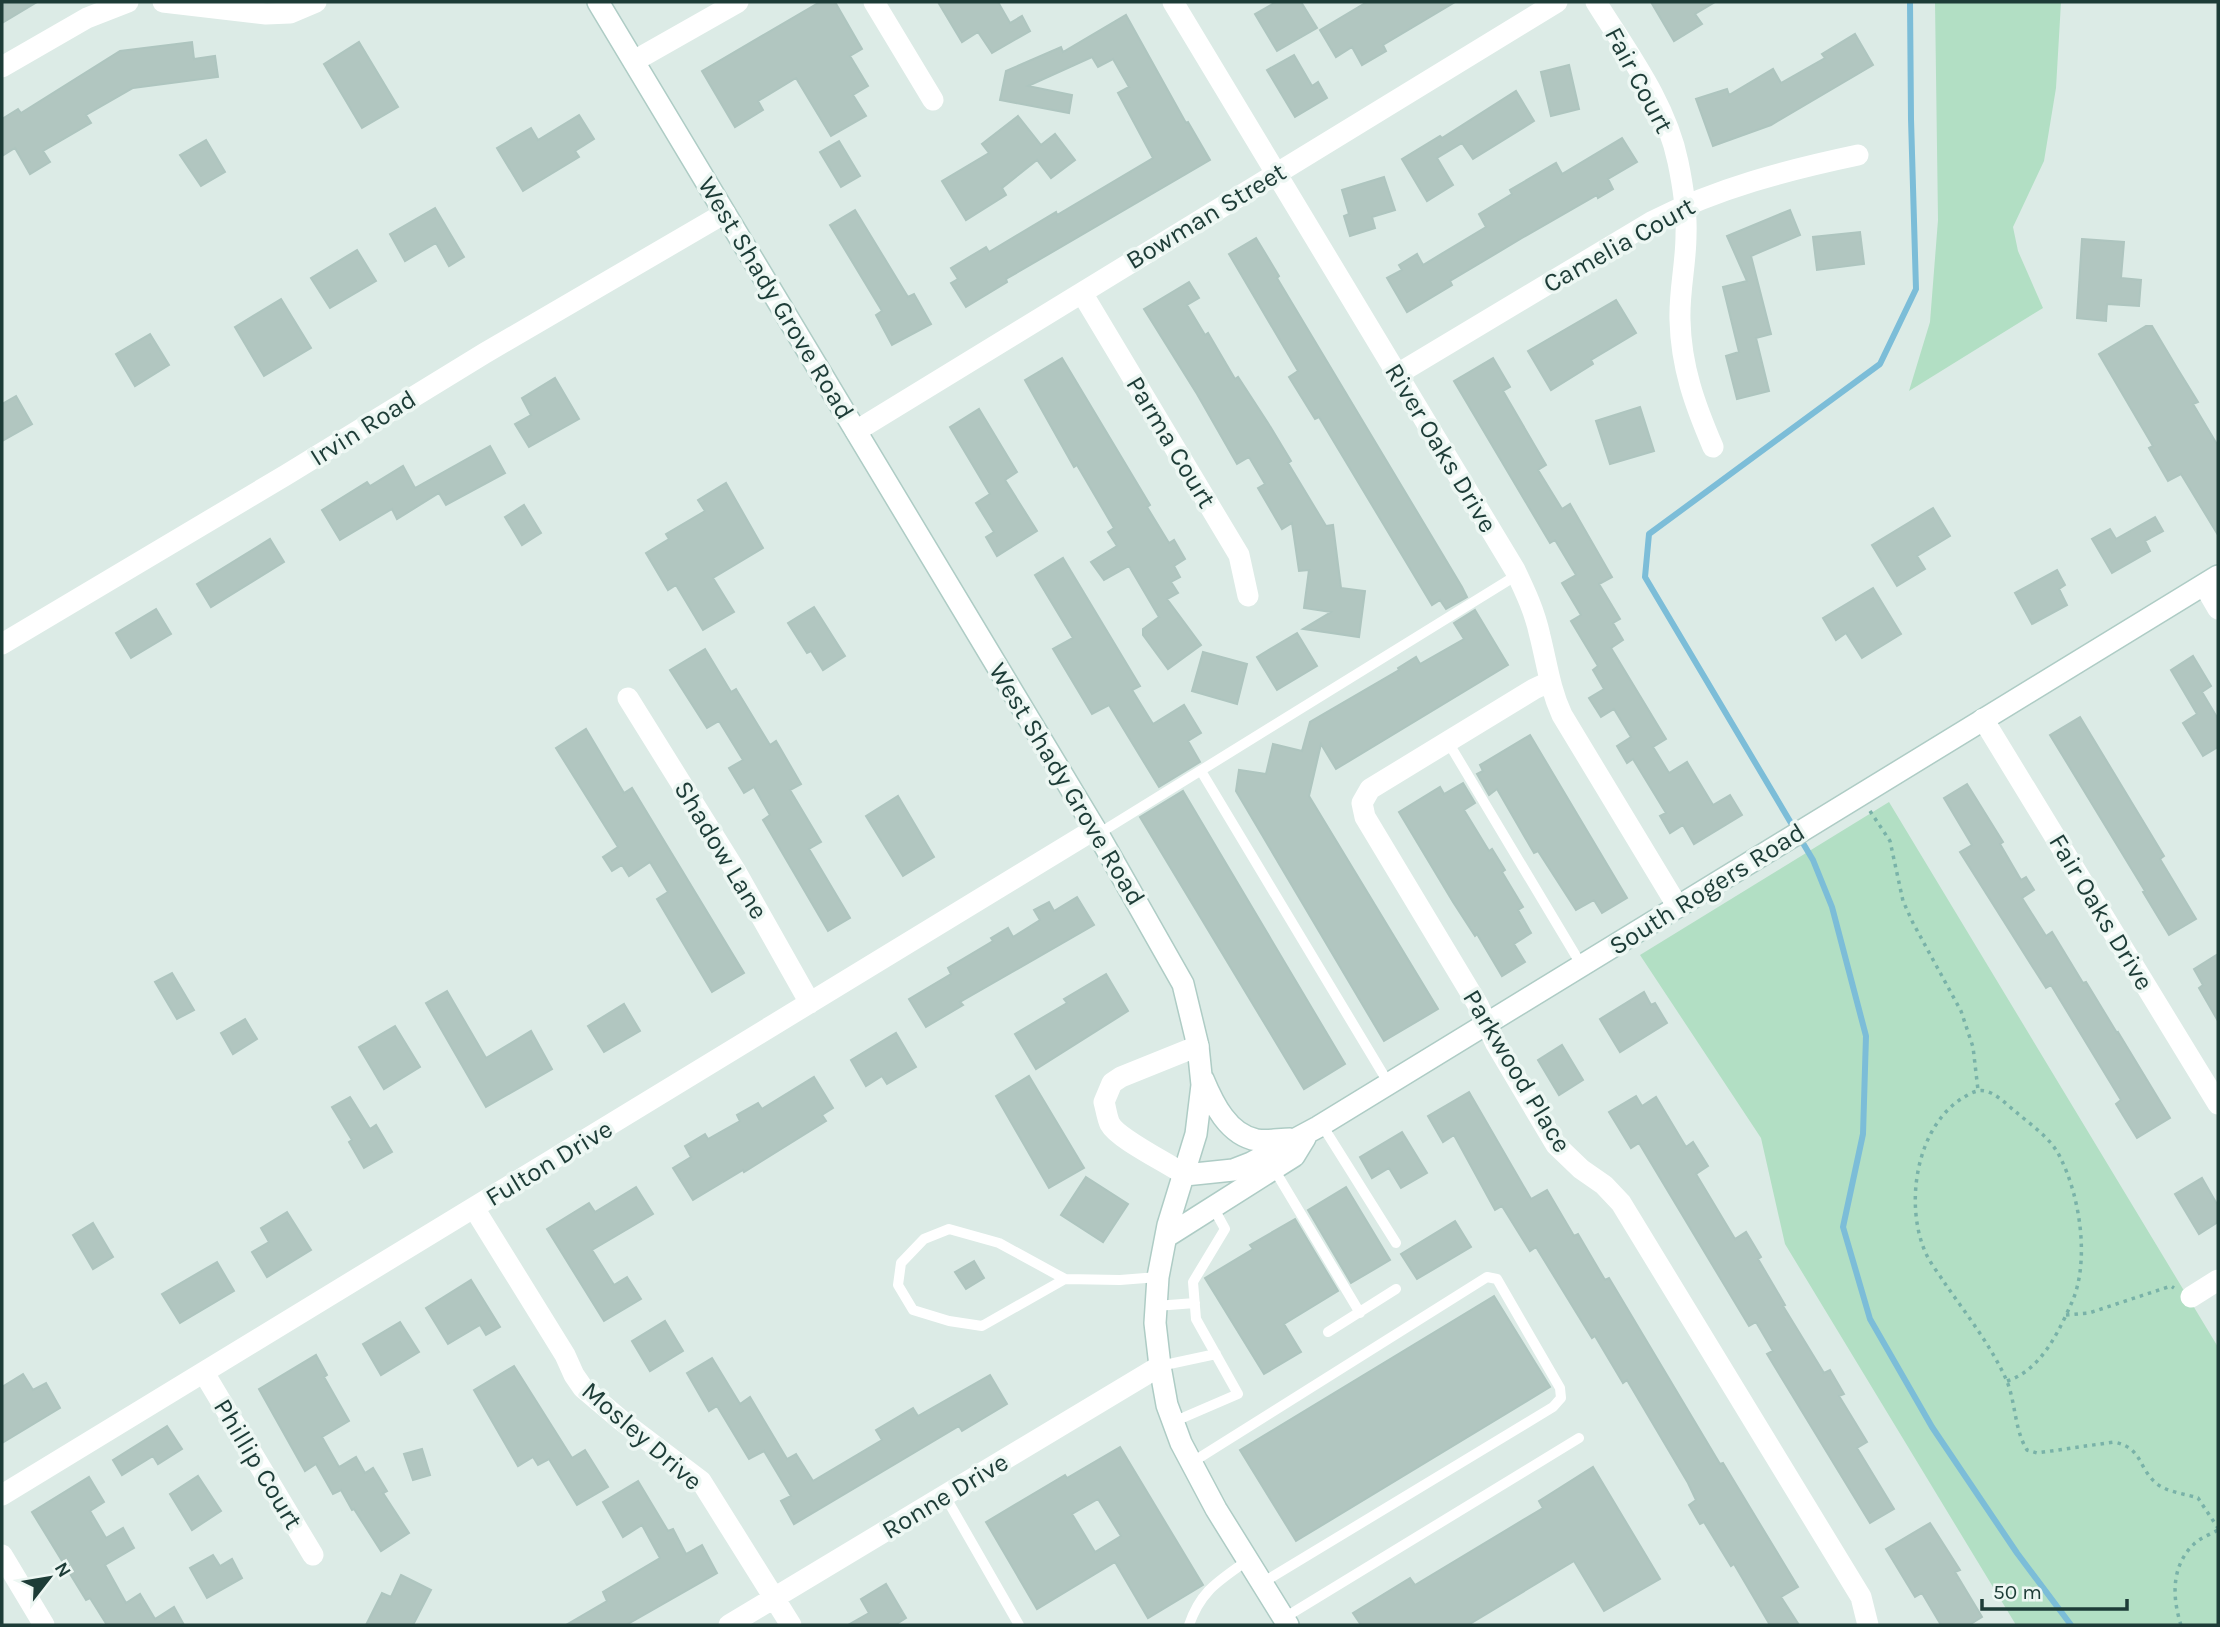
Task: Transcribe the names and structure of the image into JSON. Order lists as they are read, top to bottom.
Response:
{
  "streets": {
    "street": [
      "Fair Court",
      "Bowman Street",
      "Camelia Court",
      "West Shady Grove Road",
      "Irvin Road",
      "Parma Court",
      "River Oaks Drive",
      "Shadow Lane",
      "South Rogers Road",
      "Fair Oaks Drive",
      "Parkwood Place",
      "Fulton Drive",
      "Mosley Drive",
      "Phillip Court",
      "Ronne Drive"
    ]
  },
  "crossings": [
    ["Fair Court", "Camelia Court"],
    ["Bowman Street", "West Shady Grove Road"],
    ["Bowman Street", "Parma Court"],
    ["Bowman Street", "River Oaks Drive"],
    ["Camelia Court", "River Oaks Drive"],
    ["West Shady Grove Road", "Irvin Road"],
    ["West Shady Grove Road", "South Rogers Road"],
    ["West Shady Grove Road", "Fulton Drive"],
    ["West Shady Grove Road", "Ronne Drive"],
    ["River Oaks Drive", "South Rogers Road"],
    ["River Oaks Drive", "Parkwood Place"],
    ["Shadow Lane", "Fulton Drive"],
    ["South Rogers Road", "Fair Oaks Drive"],
    ["South Rogers Road", "Parkwood Place"],
    ["Fulton Drive", "Mosley Drive"],
    ["Fulton Drive", "Phillip Court"],
    ["Mosley Drive", "Ronne Drive"]
  ],
  "scale_bar": "50 m",
  "north": "top right"
}
